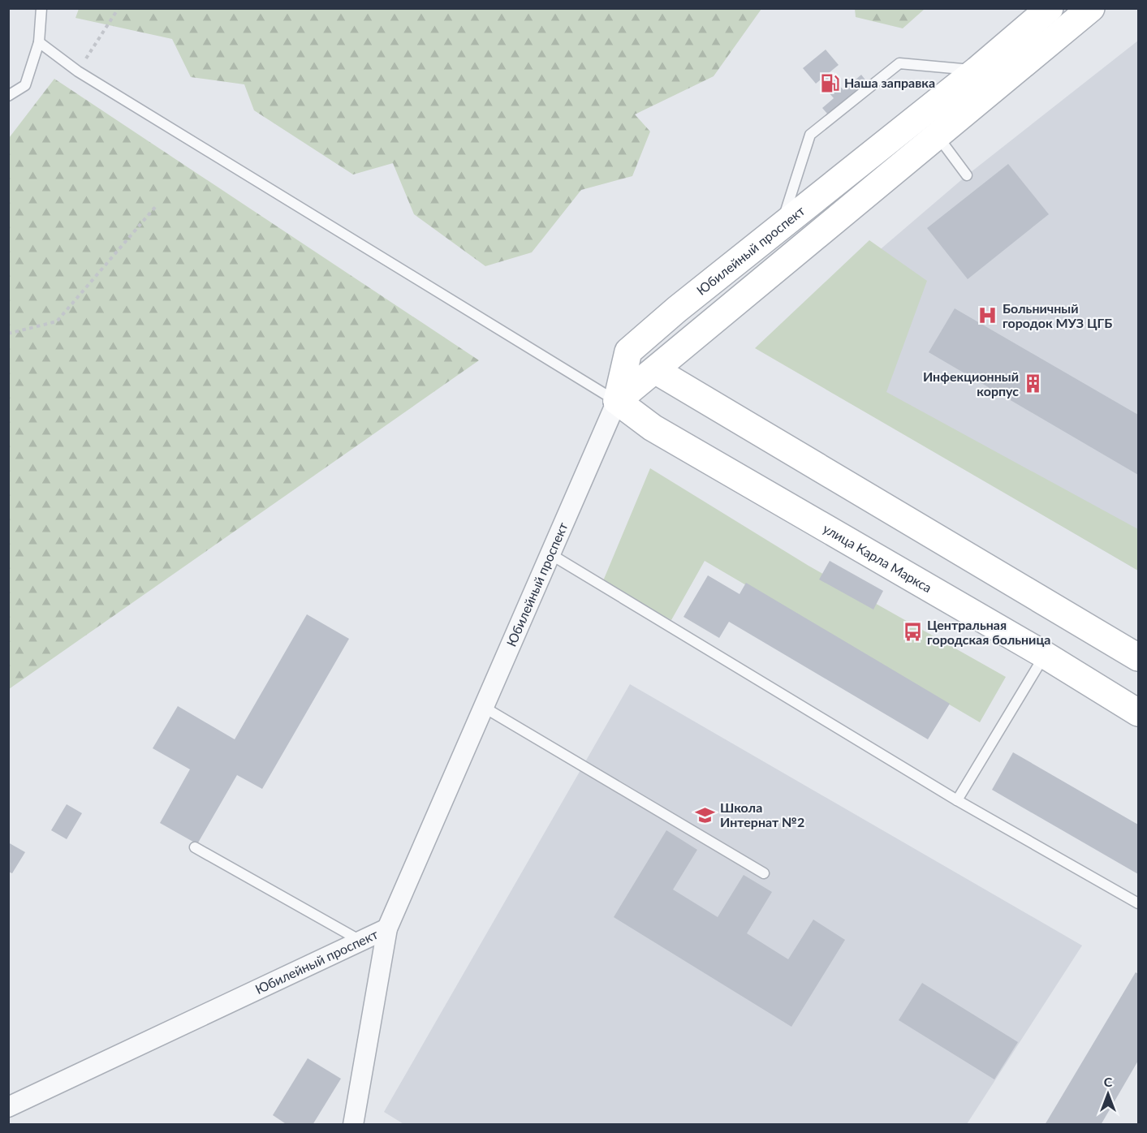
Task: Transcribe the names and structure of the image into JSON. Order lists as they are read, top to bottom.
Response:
{
  "streets": {
    "main road": ["Юбилейный проспект", "улица Карла Маркса"]
  },
  "crossings": [
    ["Юбилейный проспект", "улица Карла Маркса"]
  ],
  "places": {
    "fuel station": ["Наша заправка"],
    "hospital": ["Больничный городок МУЗ ЦГБ"],
    "building": ["Инфекционный корпус"],
    "bus stop": ["Центральная городская больница"],
    "school or university": ["Школа Интернат №2"]
  },
  "north": "top"
}
